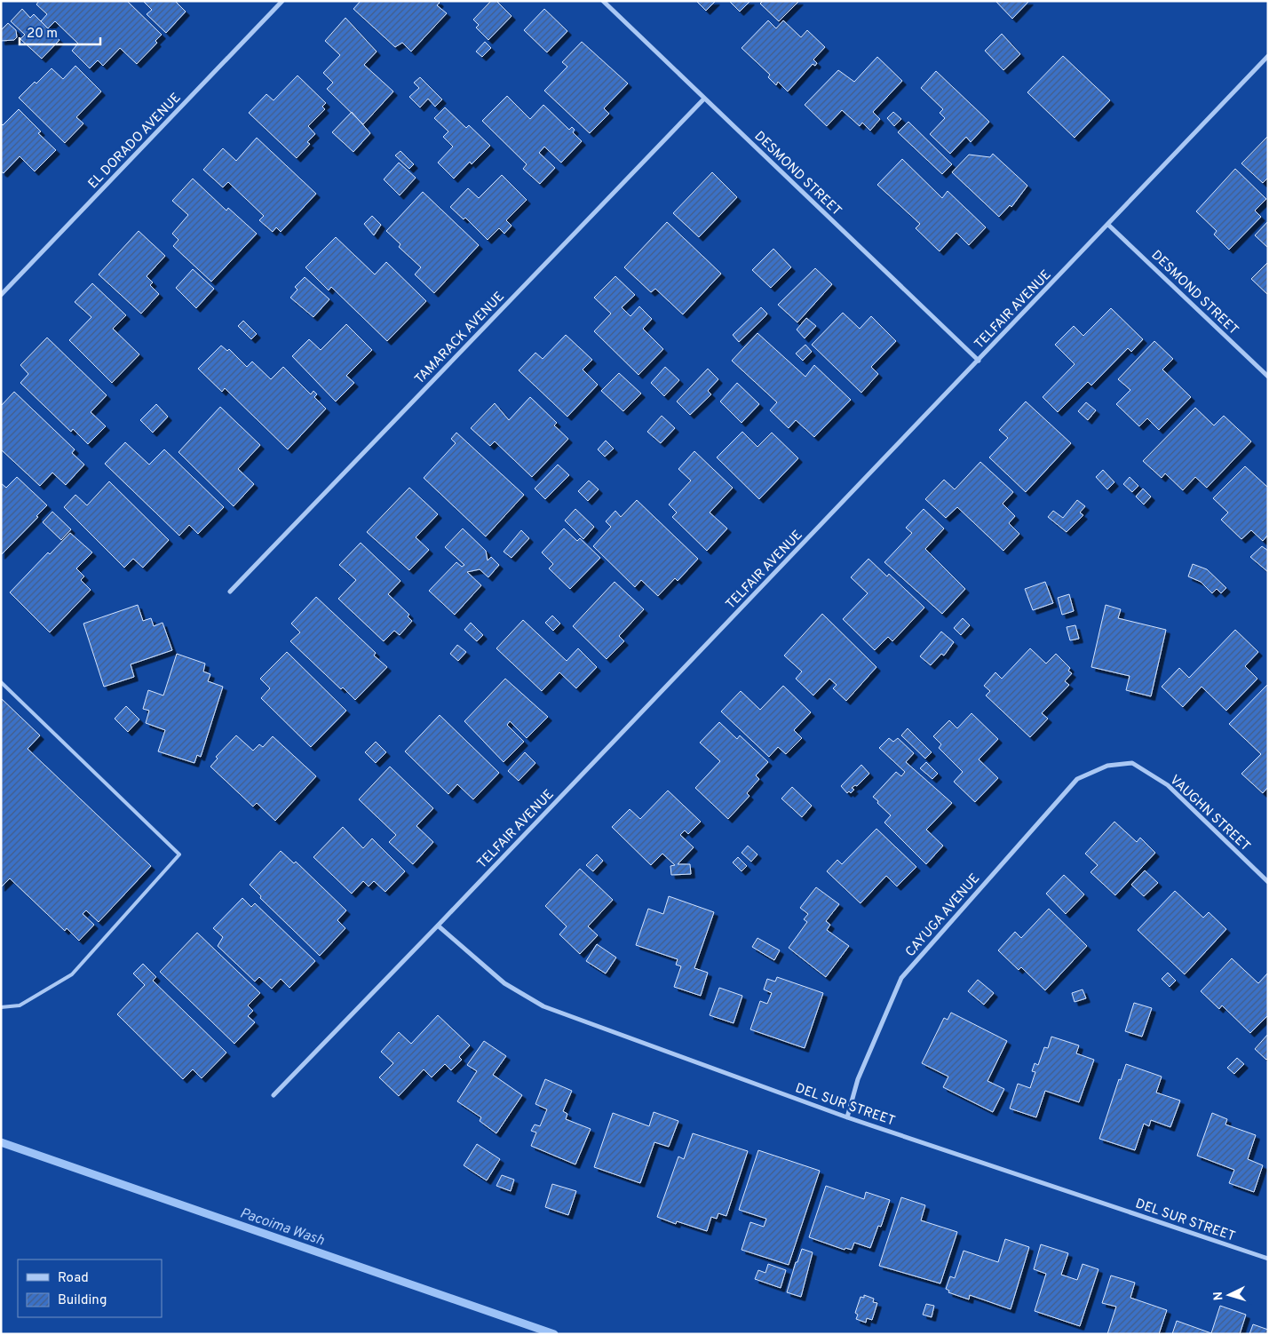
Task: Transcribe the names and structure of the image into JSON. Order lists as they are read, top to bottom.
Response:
{
  "streets": {
    "street": [
      "EL DORADO AVENUE",
      "DESMOND STREET",
      "TELFAIR AVENUE",
      "TAMARACK AVENUE",
      "VAUGHN STREET",
      "CAYUGA AVENUE",
      "DEL SUR STREET"
    ]
  },
  "crossings": [
    ["DESMOND STREET", "TELFAIR AVENUE"],
    ["DESMOND STREET", "TAMARACK AVENUE"],
    ["TELFAIR AVENUE", "DEL SUR STREET"],
    ["VAUGHN STREET", "CAYUGA AVENUE"],
    ["CAYUGA AVENUE", "DEL SUR STREET"]
  ],
  "water": ["Pacoima Wash"],
  "legend": ["Road", "Building"],
  "scale_bar": "20 m",
  "north": "left"
}
